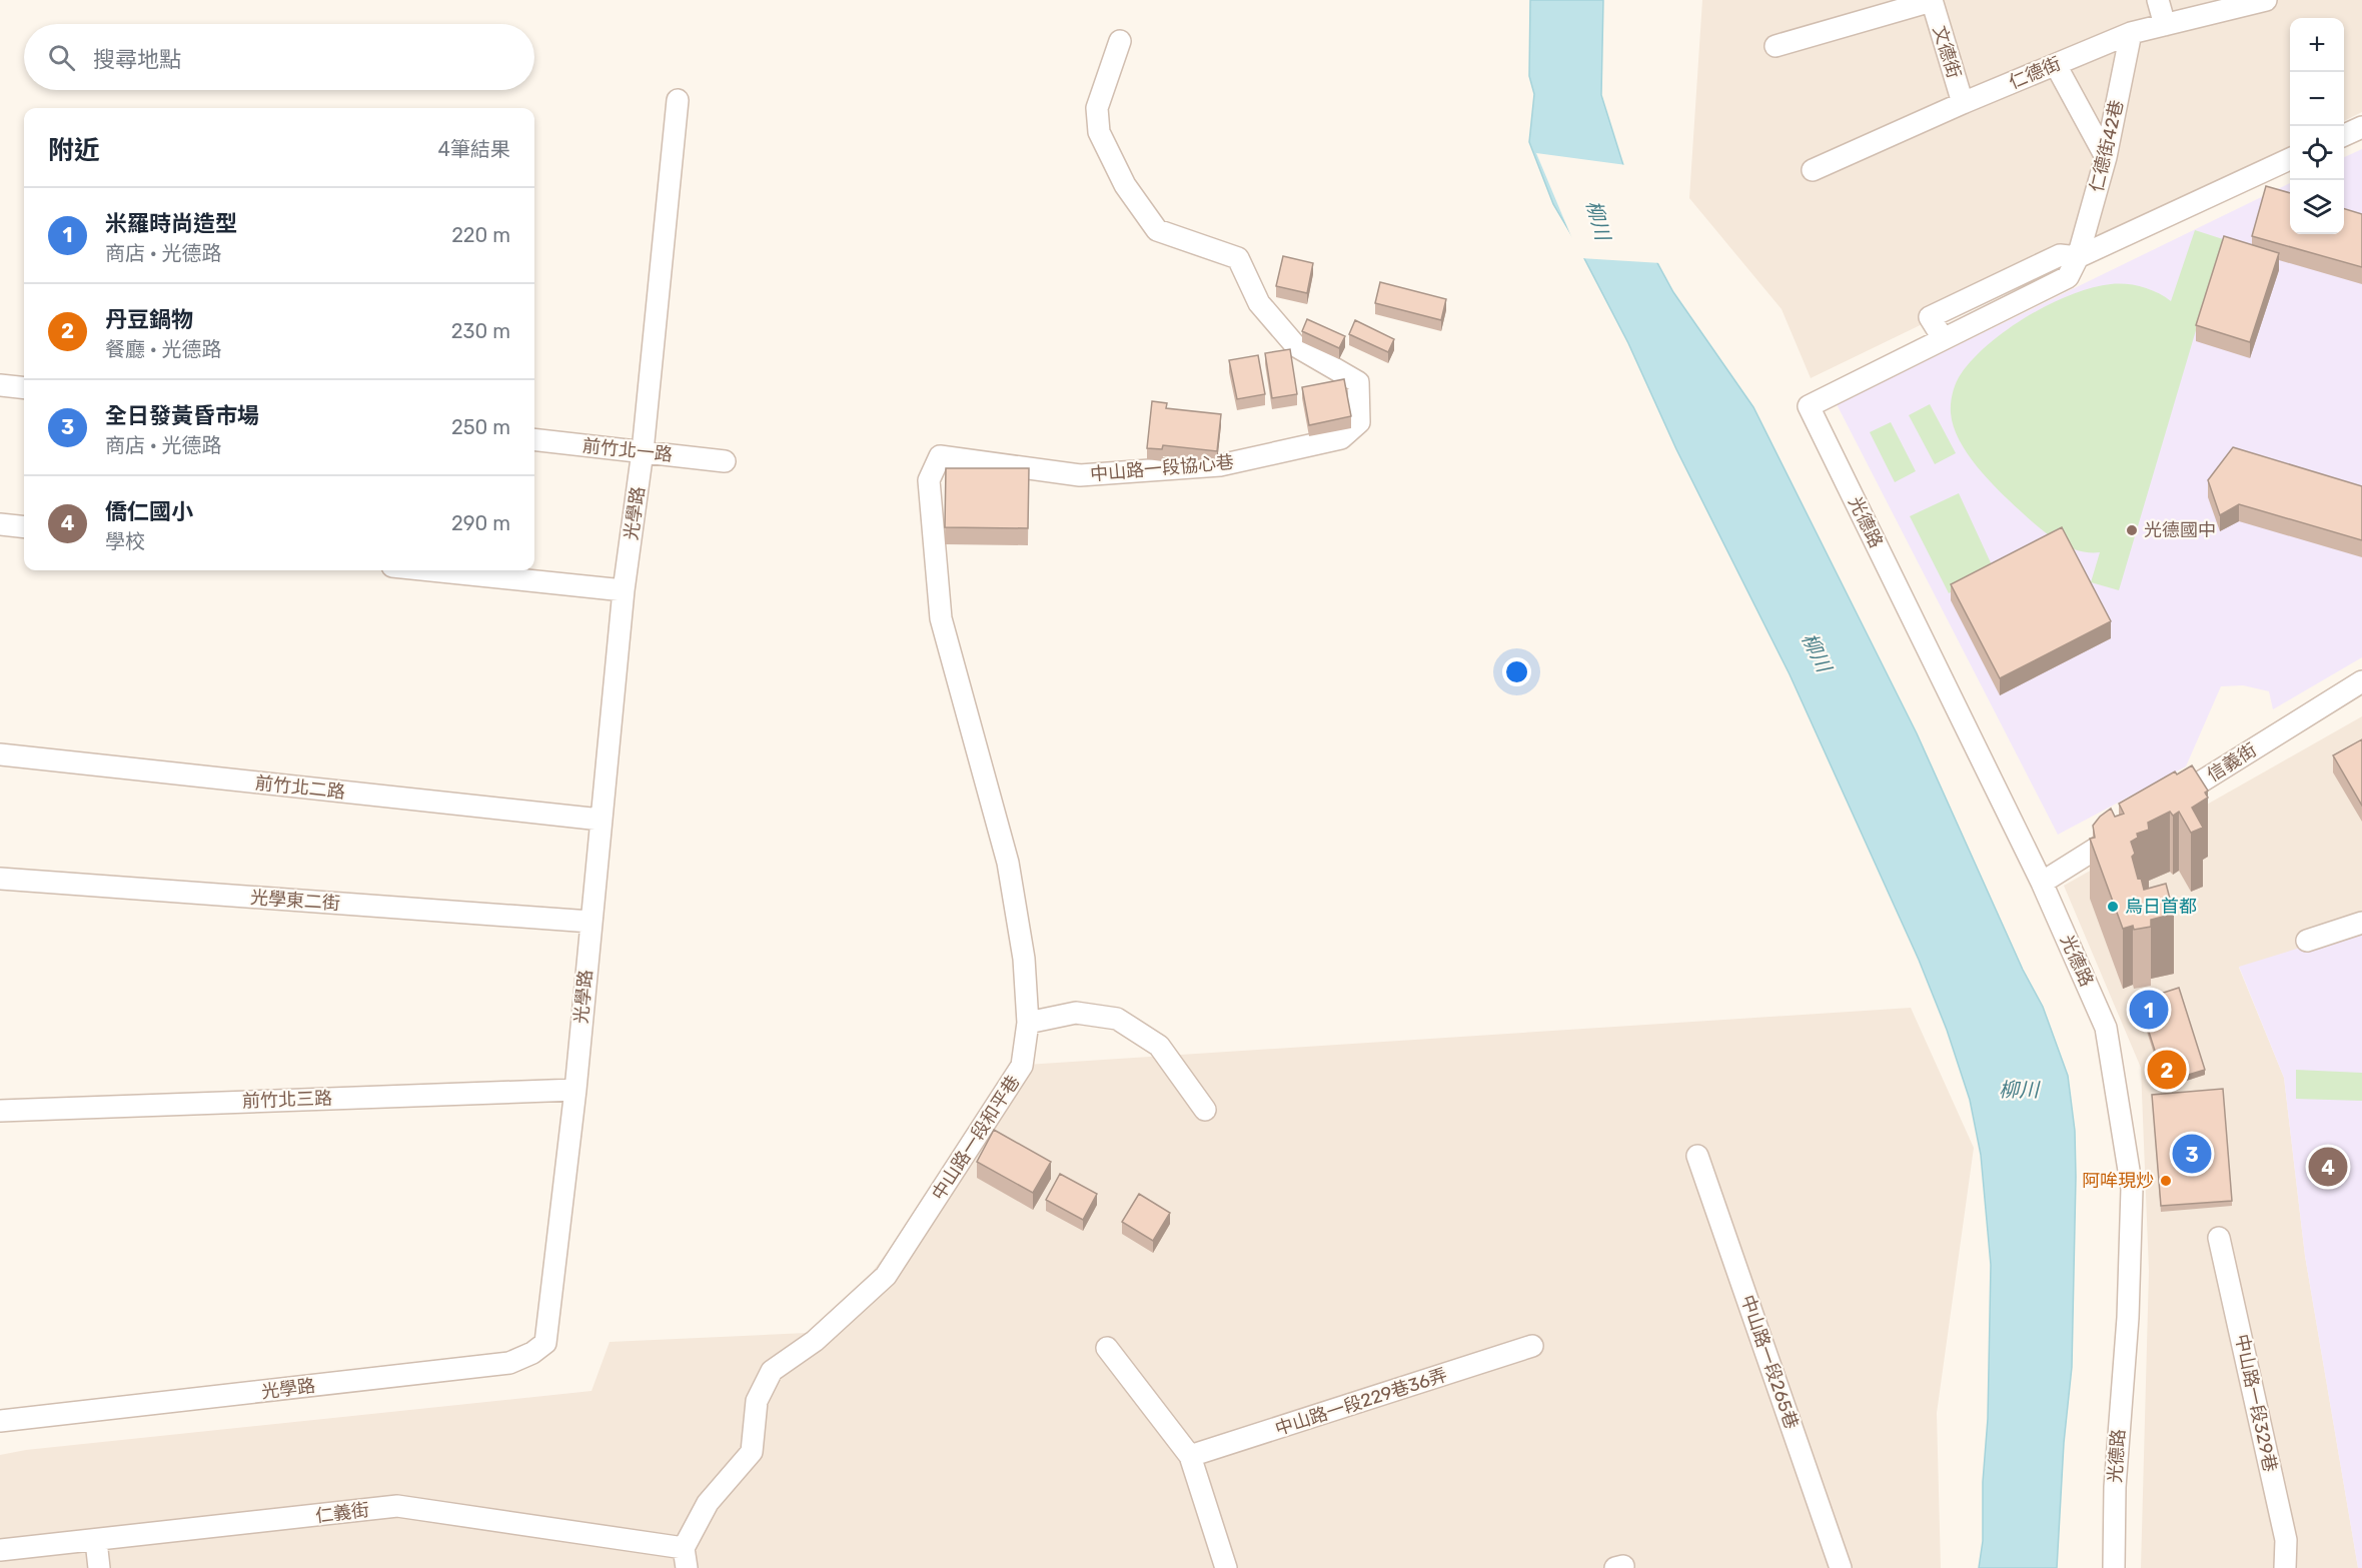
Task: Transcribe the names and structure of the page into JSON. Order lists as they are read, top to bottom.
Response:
{
  "streets": {
    "street": [
      "文德街",
      "仁德街",
      "仁德街42巷",
      "前竹北一路",
      "中山路一段協心巷",
      "光學路",
      "光德路",
      "信義街",
      "前竹北二路",
      "光學東二街",
      "前竹北三路",
      "中山路一段和平巷",
      "中山路一段265巷",
      "中山路一段229巷36弄",
      "中山路一段329巷",
      "仁義街"
    ]
  },
  "crossings": [
    ["文德街", "仁德街"],
    ["仁德街", "仁德街42巷"],
    ["仁德街42巷", "光德路"],
    ["前竹北一路", "光學路"],
    ["中山路一段協心巷", "中山路一段和平巷"],
    ["光學路", "前竹北二路"],
    ["光學路", "光學東二街"],
    ["光學路", "前竹北三路"],
    ["中山路一段和平巷", "仁義街"]
  ],
  "water": ["柳川"],
  "places": ["光德國中", "烏日首都", "阿哞現炒"],
  "page": {
    "map_buttons": ["+", "−"],
    "search": "搜尋地點",
    "heading": ["附近", "4筆結果"],
    "list": [
      {
        "mark": "1",
        "name": "米羅時尚造型",
        "note": "商店 · 光德路",
        "value": "220 m"
      },
      {
        "mark": "2",
        "name": "丹豆鍋物",
        "note": "餐廳 · 光德路",
        "value": "230 m"
      },
      {
        "mark": "3",
        "name": "全日發黃昏市場",
        "note": "商店 · 光德路",
        "value": "250 m"
      },
      {
        "mark": "4",
        "name": "僑仁國小",
        "note": "學校",
        "value": "290 m"
      }
    ],
    "pins": [
      "1",
      "2",
      "3",
      "4"
    ]
  }
}
